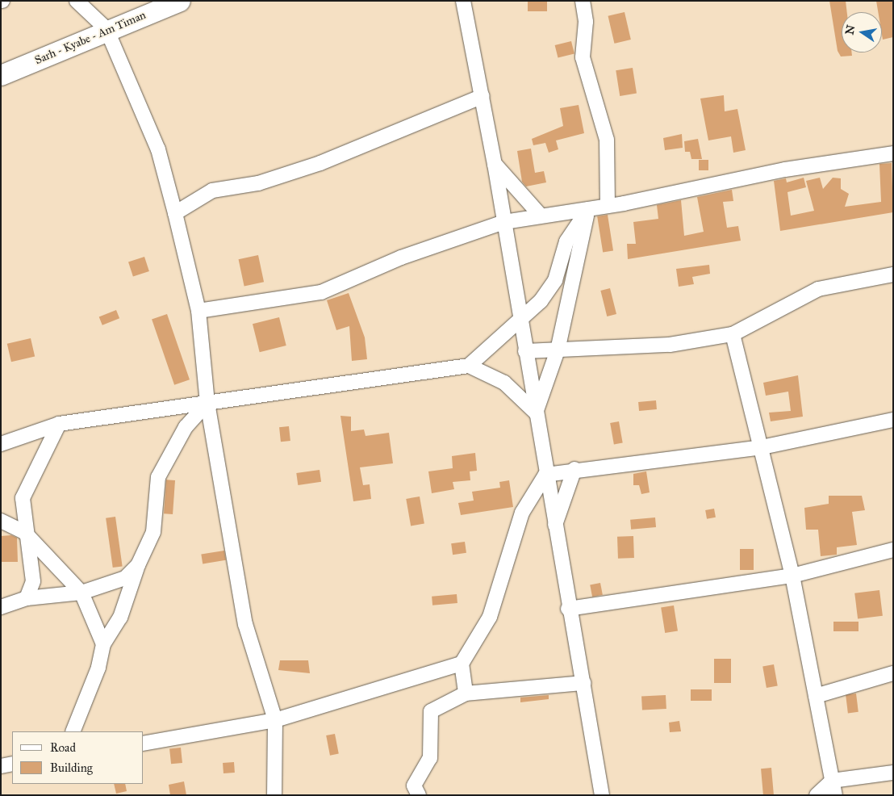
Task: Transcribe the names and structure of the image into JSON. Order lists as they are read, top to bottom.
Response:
{
  "streets": {
    "highway": ["Sarh - Kyabe - Am Timan"]
  },
  "legend": ["Road", "Building"],
  "north": "left"
}
